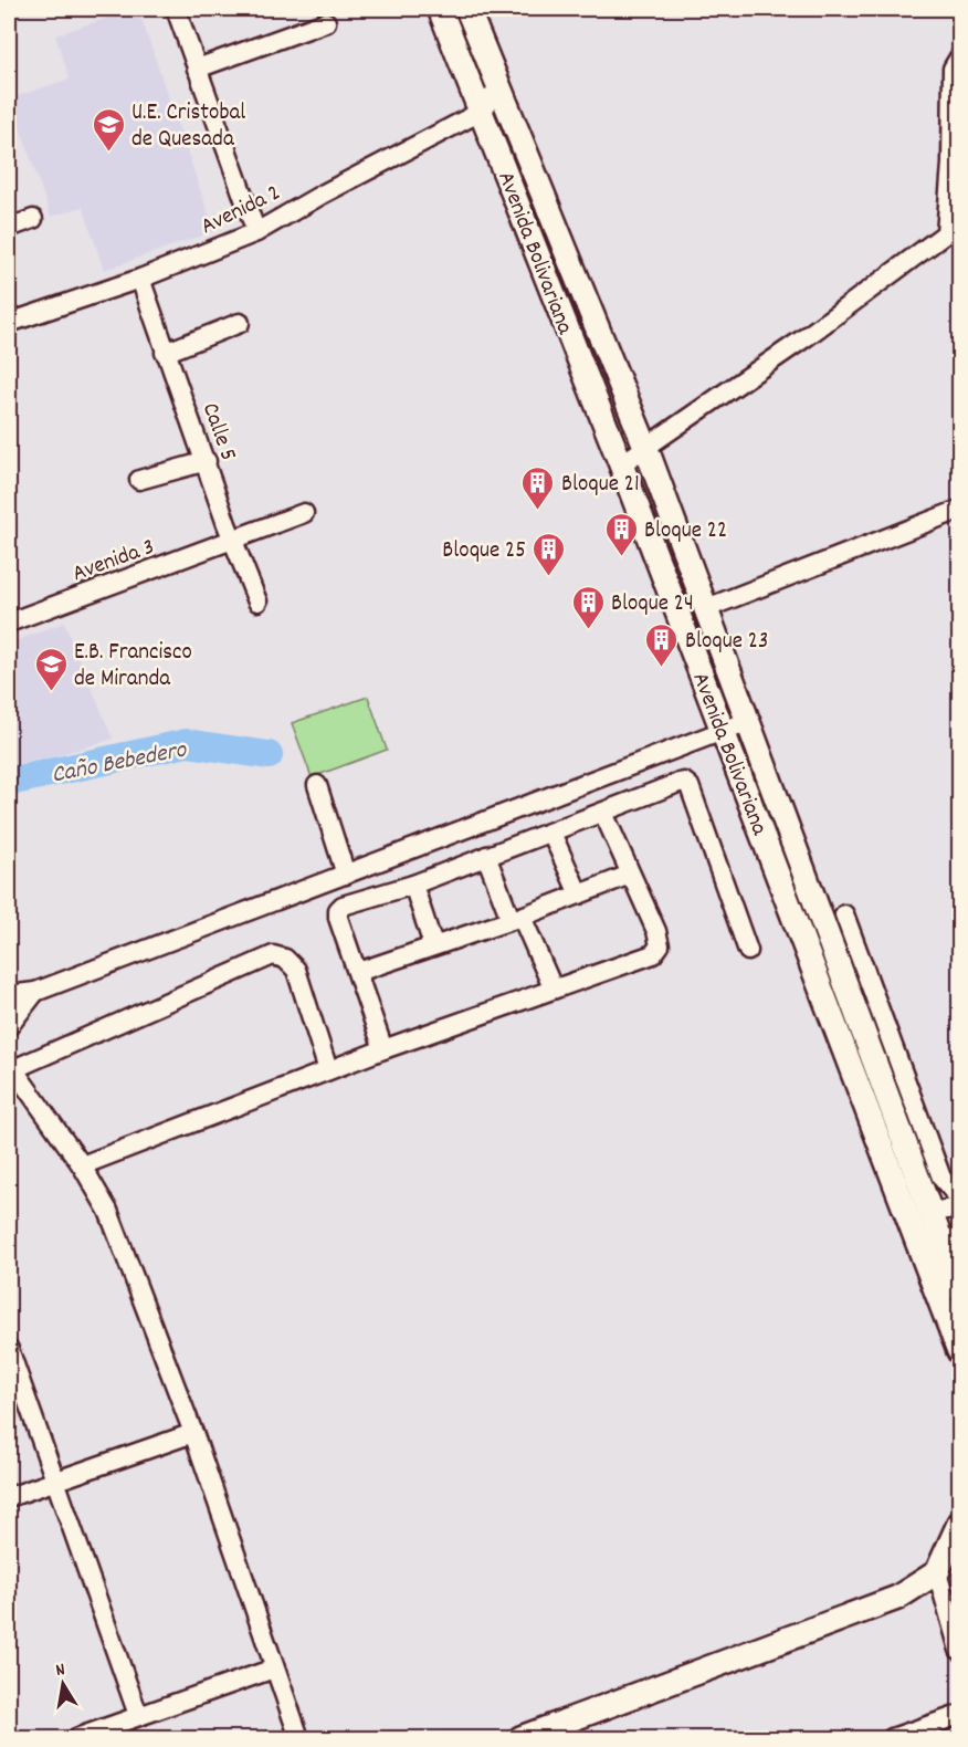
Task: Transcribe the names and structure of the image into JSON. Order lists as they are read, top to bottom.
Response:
{
  "streets": {
    "street": [
      "Avenida 2",
      "Avenida Bolivariana",
      "Calle 5",
      "Avenida 3"
    ]
  },
  "crossings": [
    ["Avenida 2", "Avenida Bolivariana"],
    ["Avenida 2", "Calle 5"],
    ["Calle 5", "Avenida 3"]
  ],
  "water": ["Caño Bebedero"],
  "places": {
    "school or university": ["U.E. Cristobal de Quesada", "E.B. Francisco de Miranda"],
    "building": [
      "Bloque 21",
      "Bloque 22",
      "Bloque 25",
      "Bloque 24",
      "Bloque 23"
    ]
  },
  "north": "top"
}
